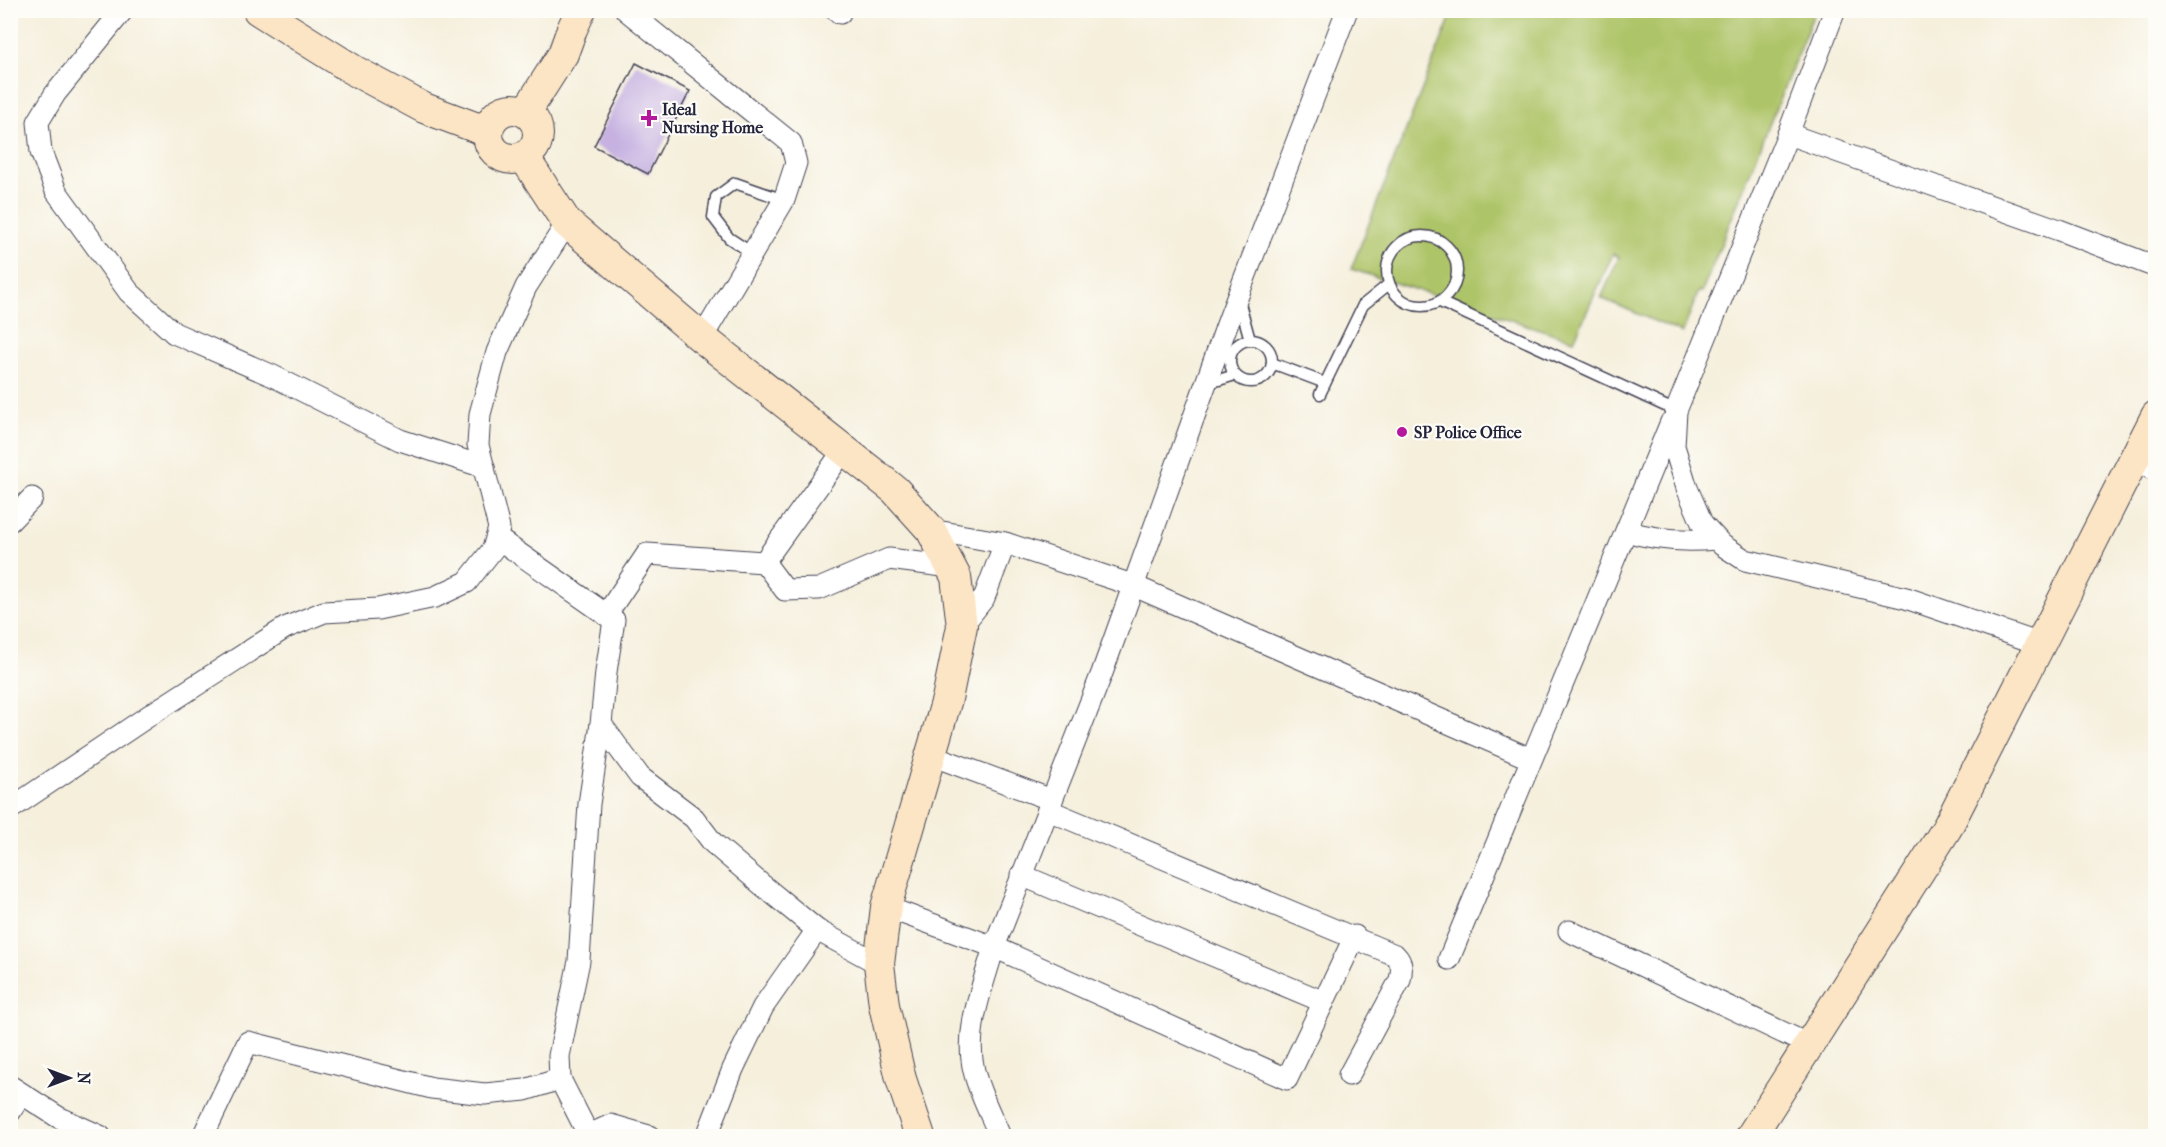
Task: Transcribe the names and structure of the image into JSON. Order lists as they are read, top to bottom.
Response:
{
  "places": {
    "health": ["Ideal Nursing Home"],
    "other": ["SP Police Office"]
  },
  "north": "right"
}
